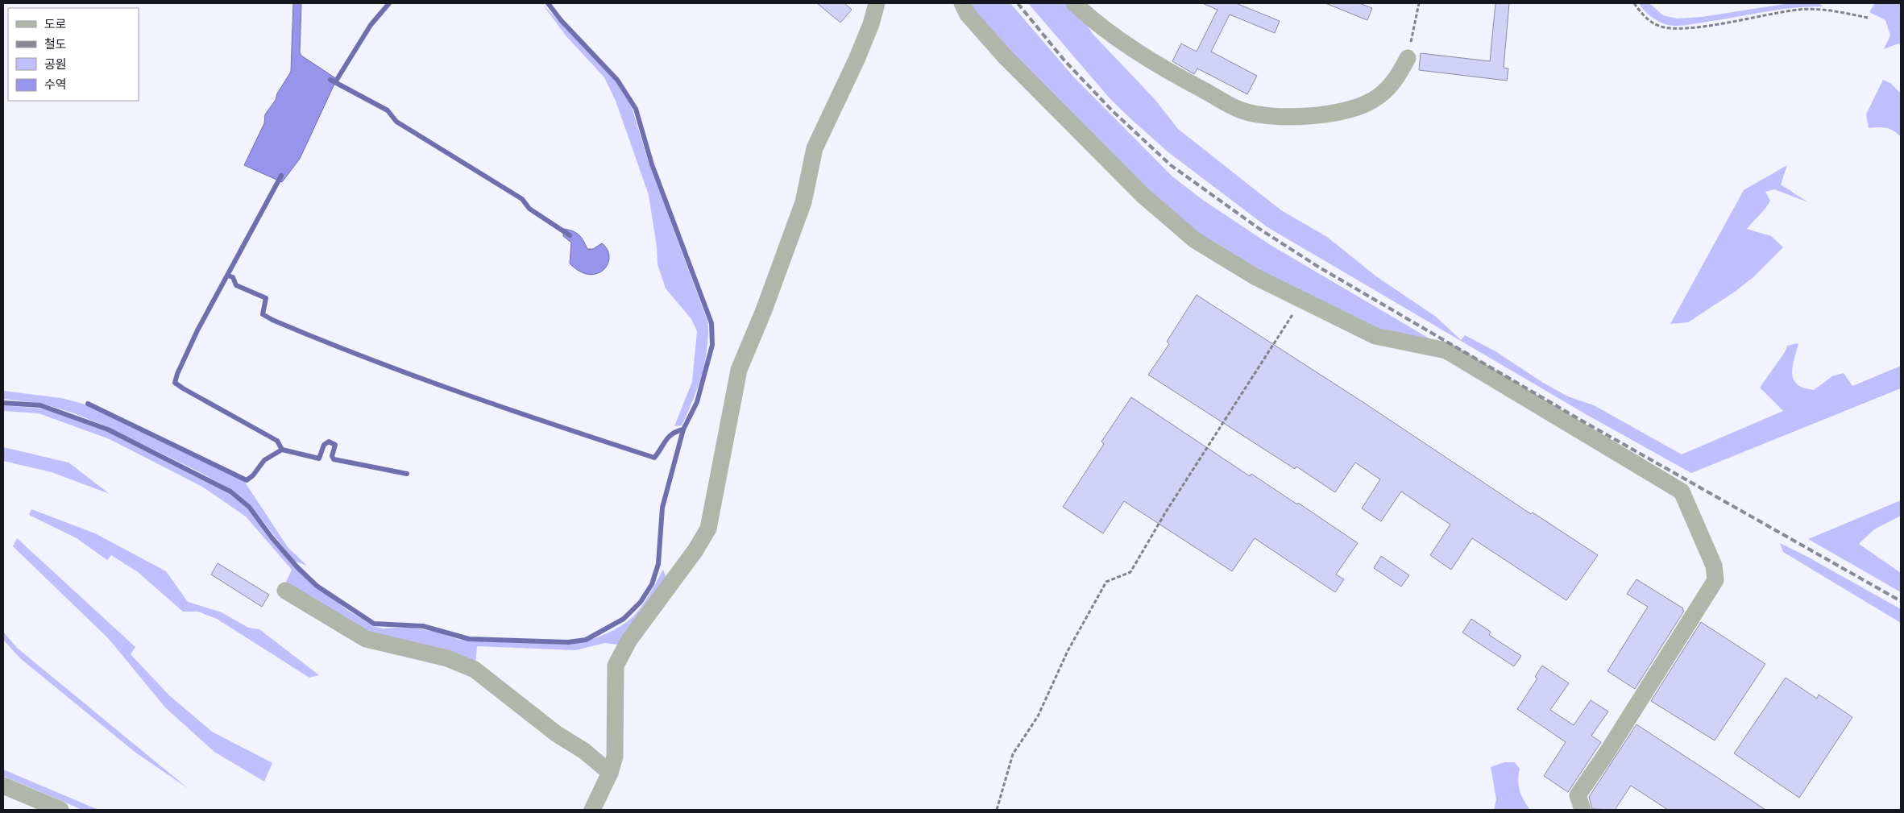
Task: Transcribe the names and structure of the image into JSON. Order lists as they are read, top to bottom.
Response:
{
  "legend": [
    "도로",
    "철도",
    "공원",
    "수역"
  ]
}
